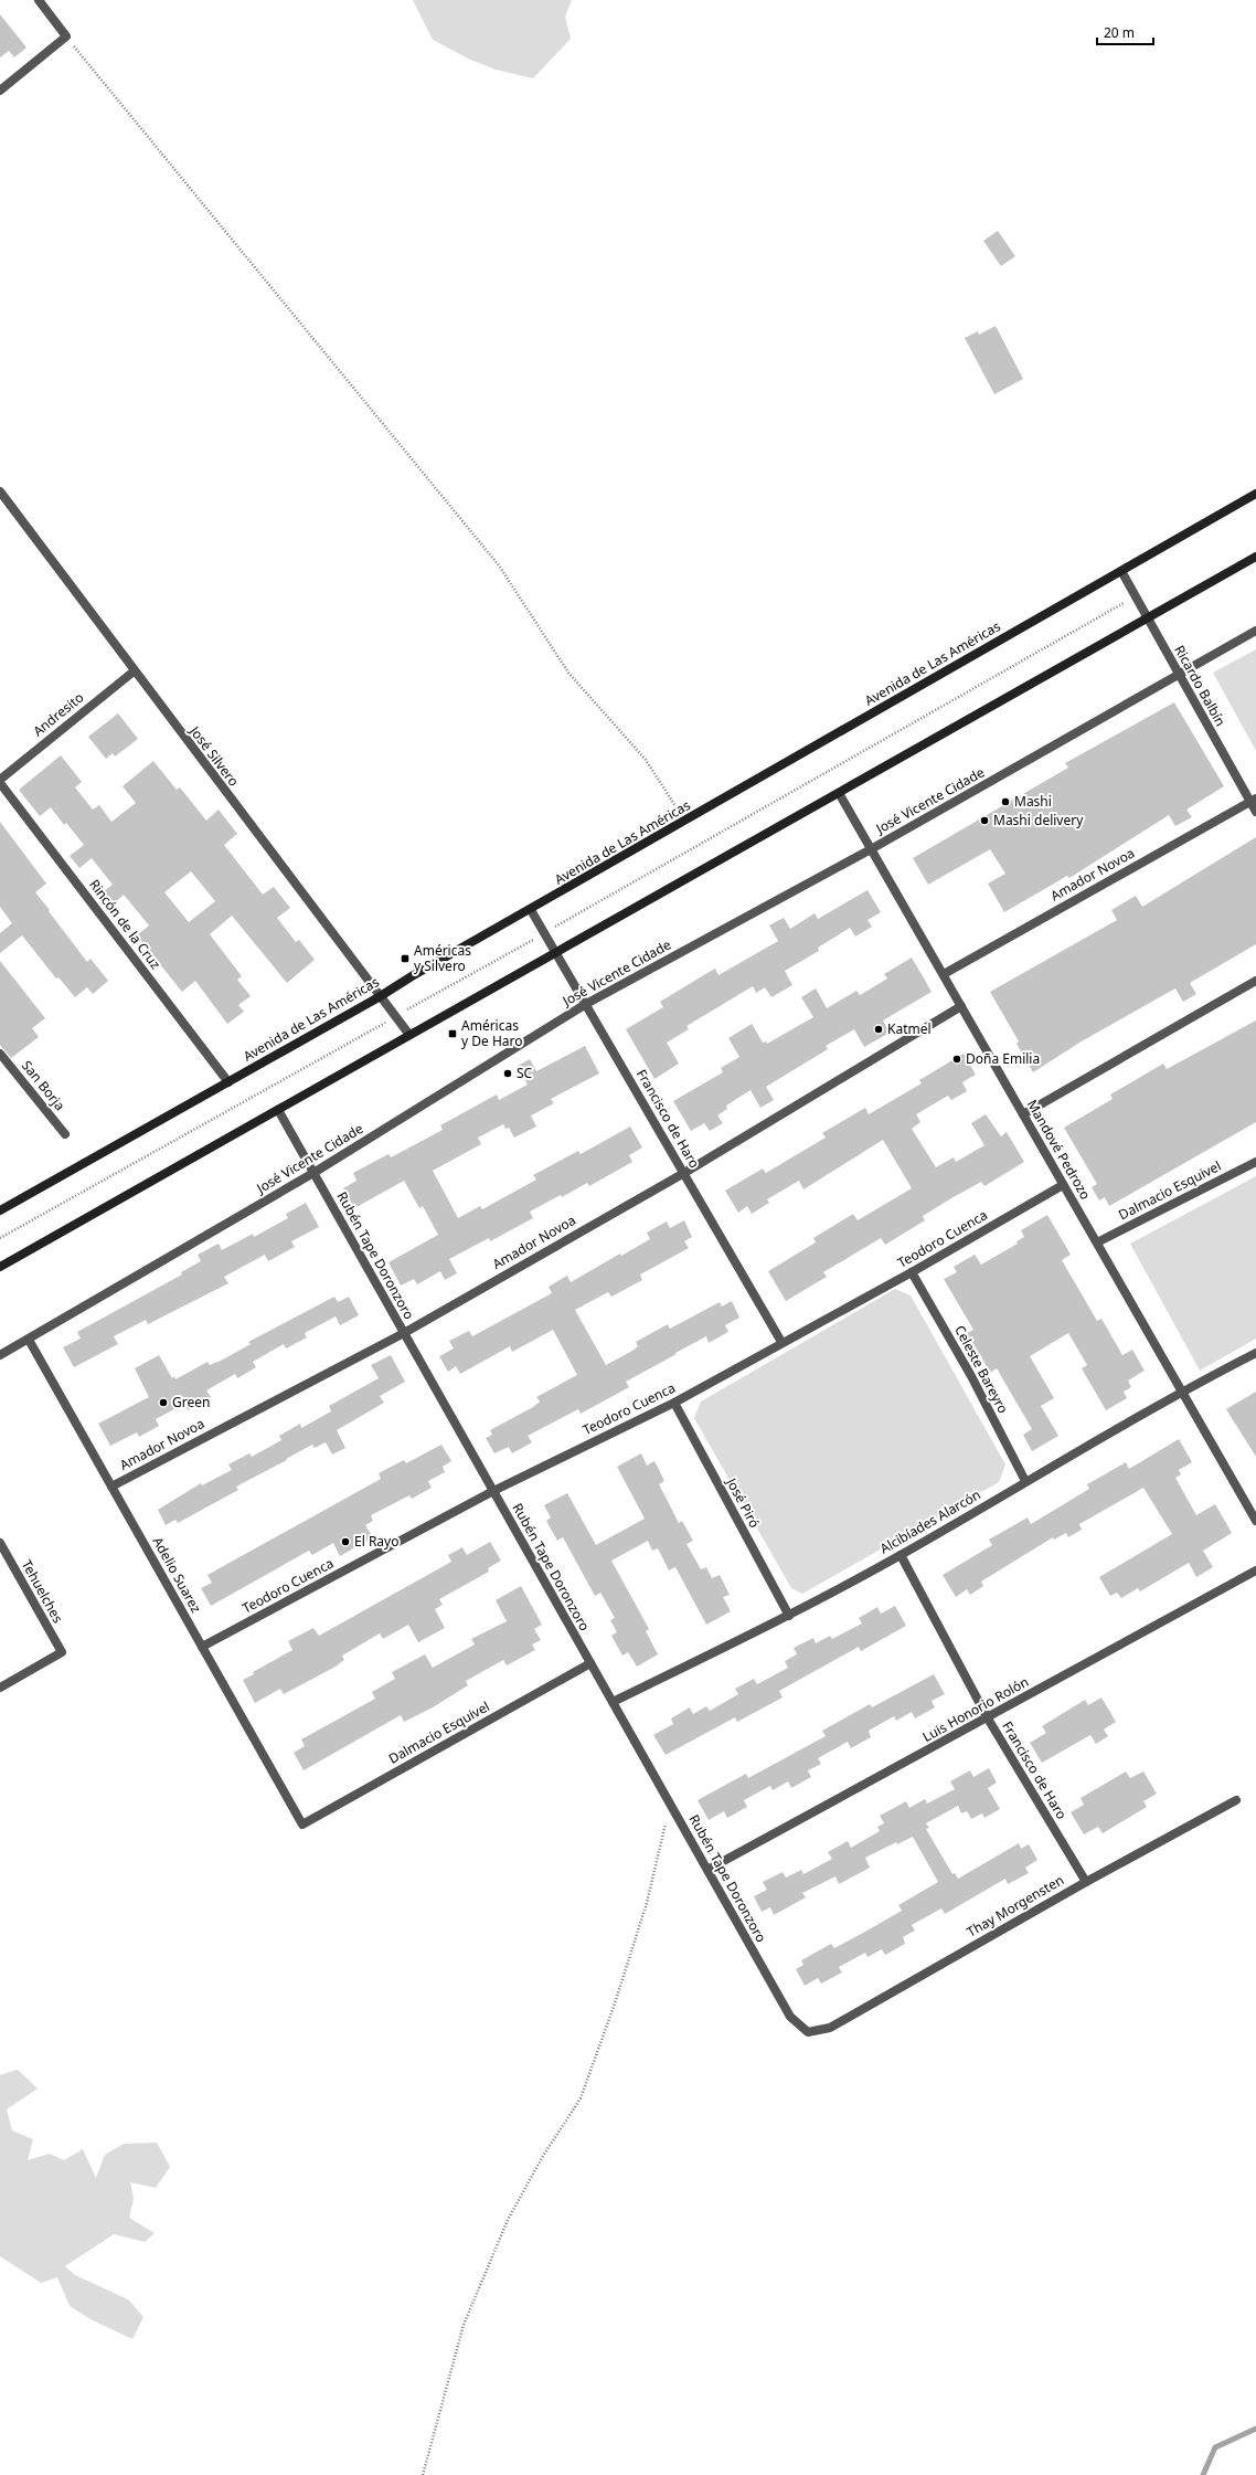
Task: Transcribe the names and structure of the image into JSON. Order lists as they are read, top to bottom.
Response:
{
  "streets": {
    "main road": ["Avenida de Las Américas"],
    "street": [
      "Ricardo Balbín",
      "Andresito",
      "José Silvero",
      "José Vicente Cidade",
      "Amador Novoa",
      "Rincón de la Cruz",
      "San Borja",
      "Francisco de Haro",
      "Mandové Pedrozo",
      "Dalmacio Esquivel",
      "Teodoro Cuenca",
      "Rubén Tape Doronzoro",
      "Celeste Bareyro",
      "José Piró",
      "Alcibíades Alarcón",
      "Adelio Suarez",
      "Tehuelches",
      "Luis Honorio Rolón",
      "Thay Morgensten"
    ]
  },
  "crossings": [
    ["Avenida de Las Américas", "Ricardo Balbín"],
    ["Avenida de Las Américas", "José Silvero"],
    ["Avenida de Las Américas", "Rincón de la Cruz"],
    ["Avenida de Las Américas", "Francisco de Haro"],
    ["Ricardo Balbín", "José Vicente Cidade"],
    ["Ricardo Balbín", "Amador Novoa"],
    ["Andresito", "José Silvero"],
    ["José Vicente Cidade", "Francisco de Haro"],
    ["José Vicente Cidade", "Mandové Pedrozo"],
    ["José Vicente Cidade", "Rubén Tape Doronzoro"],
    ["José Vicente Cidade", "Adelio Suarez"],
    ["Amador Novoa", "Francisco de Haro"],
    ["Amador Novoa", "Mandové Pedrozo"],
    ["Amador Novoa", "Rubén Tape Doronzoro"],
    ["Amador Novoa", "Adelio Suarez"],
    ["Francisco de Haro", "Teodoro Cuenca"],
    ["Francisco de Haro", "Alcibíades Alarcón"],
    ["Francisco de Haro", "Luis Honorio Rolón"],
    ["Francisco de Haro", "Thay Morgensten"],
    ["Mandové Pedrozo", "Dalmacio Esquivel"],
    ["Mandové Pedrozo", "Teodoro Cuenca"],
    ["Mandové Pedrozo", "Alcibíades Alarcón"],
    ["Dalmacio Esquivel", "Rubén Tape Doronzoro"],
    ["Dalmacio Esquivel", "Adelio Suarez"],
    ["Teodoro Cuenca", "Rubén Tape Doronzoro"],
    ["Teodoro Cuenca", "Celeste Bareyro"],
    ["Teodoro Cuenca", "José Piró"],
    ["Teodoro Cuenca", "Adelio Suarez"],
    ["Rubén Tape Doronzoro", "Alcibíades Alarcón"],
    ["Rubén Tape Doronzoro", "Luis Honorio Rolón"],
    ["Rubén Tape Doronzoro", "Thay Morgensten"],
    ["Celeste Bareyro", "Alcibíades Alarcón"],
    ["José Piró", "Alcibíades Alarcón"]
  ],
  "places": {
    "other": [
      "Mashi",
      "Mashi delivery",
      "Katmel",
      "Doña Emilia",
      "SC",
      "Green",
      "El Rayo"
    ],
    "transit": ["Américas y Silvero", "Américas y De Haro"]
  },
  "scale_bar": "20 m"
}
